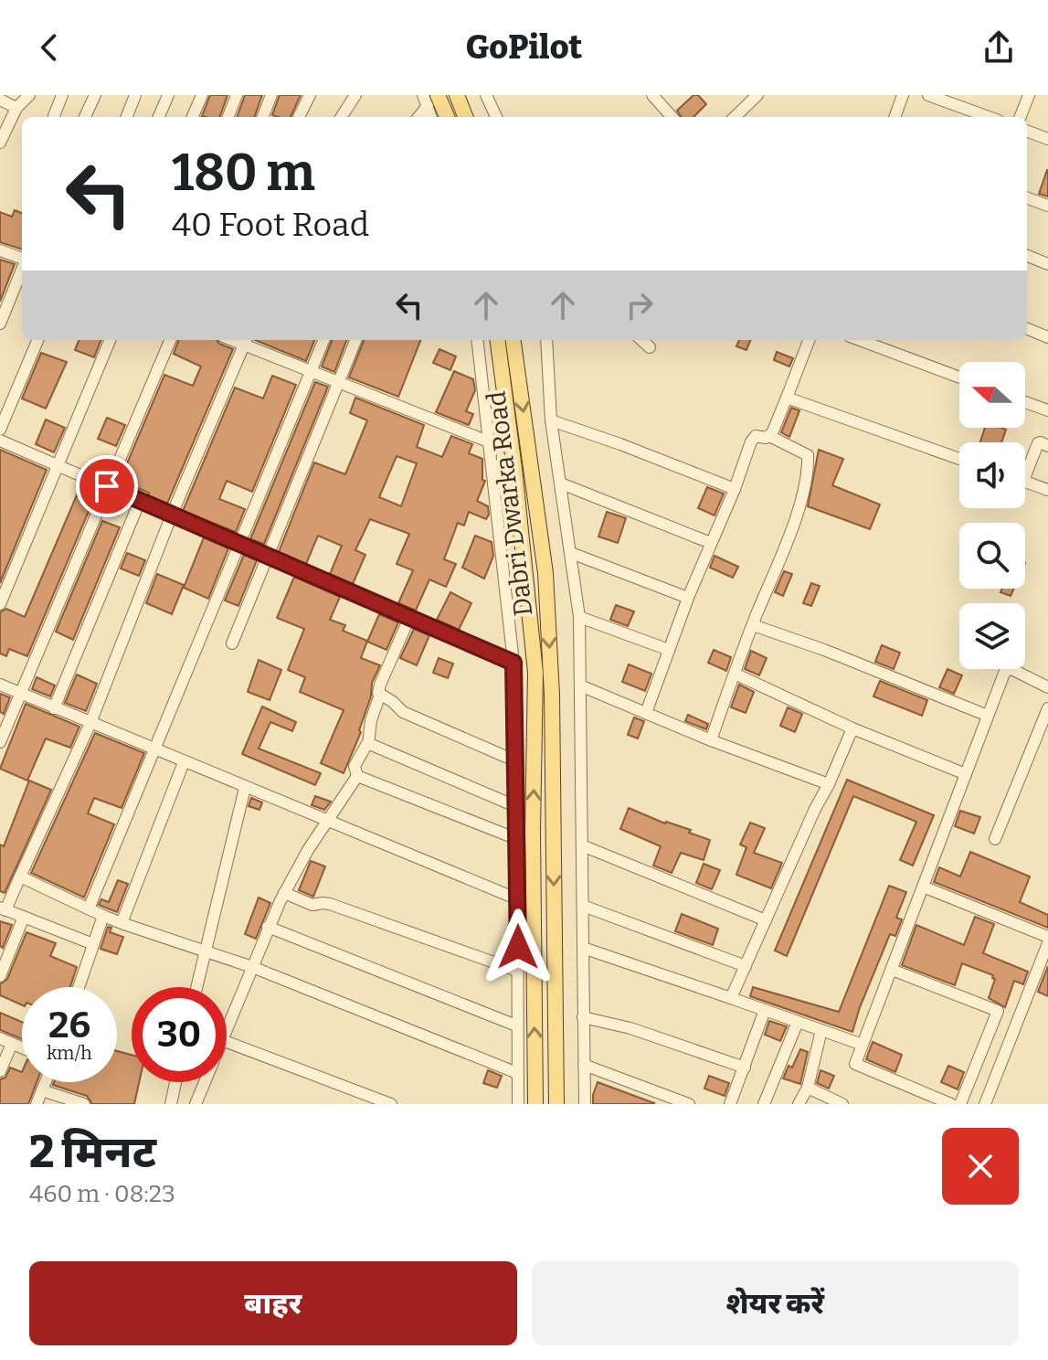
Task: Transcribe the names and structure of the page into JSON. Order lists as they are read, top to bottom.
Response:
{
  "streets": {
    "main road": ["Dabri Dwarka Road"]
  },
  "north": "left",
  "page": {
    "header": "GoPilot",
    "turn": ["180 m", "40 Foot Road"],
    "speed": "26 km/h",
    "limit": "30",
    "heading": ["2 मिनट", "460 m · 08:23"],
    "buttons": ["बाहर", "शेयर करें"]
  }
}
